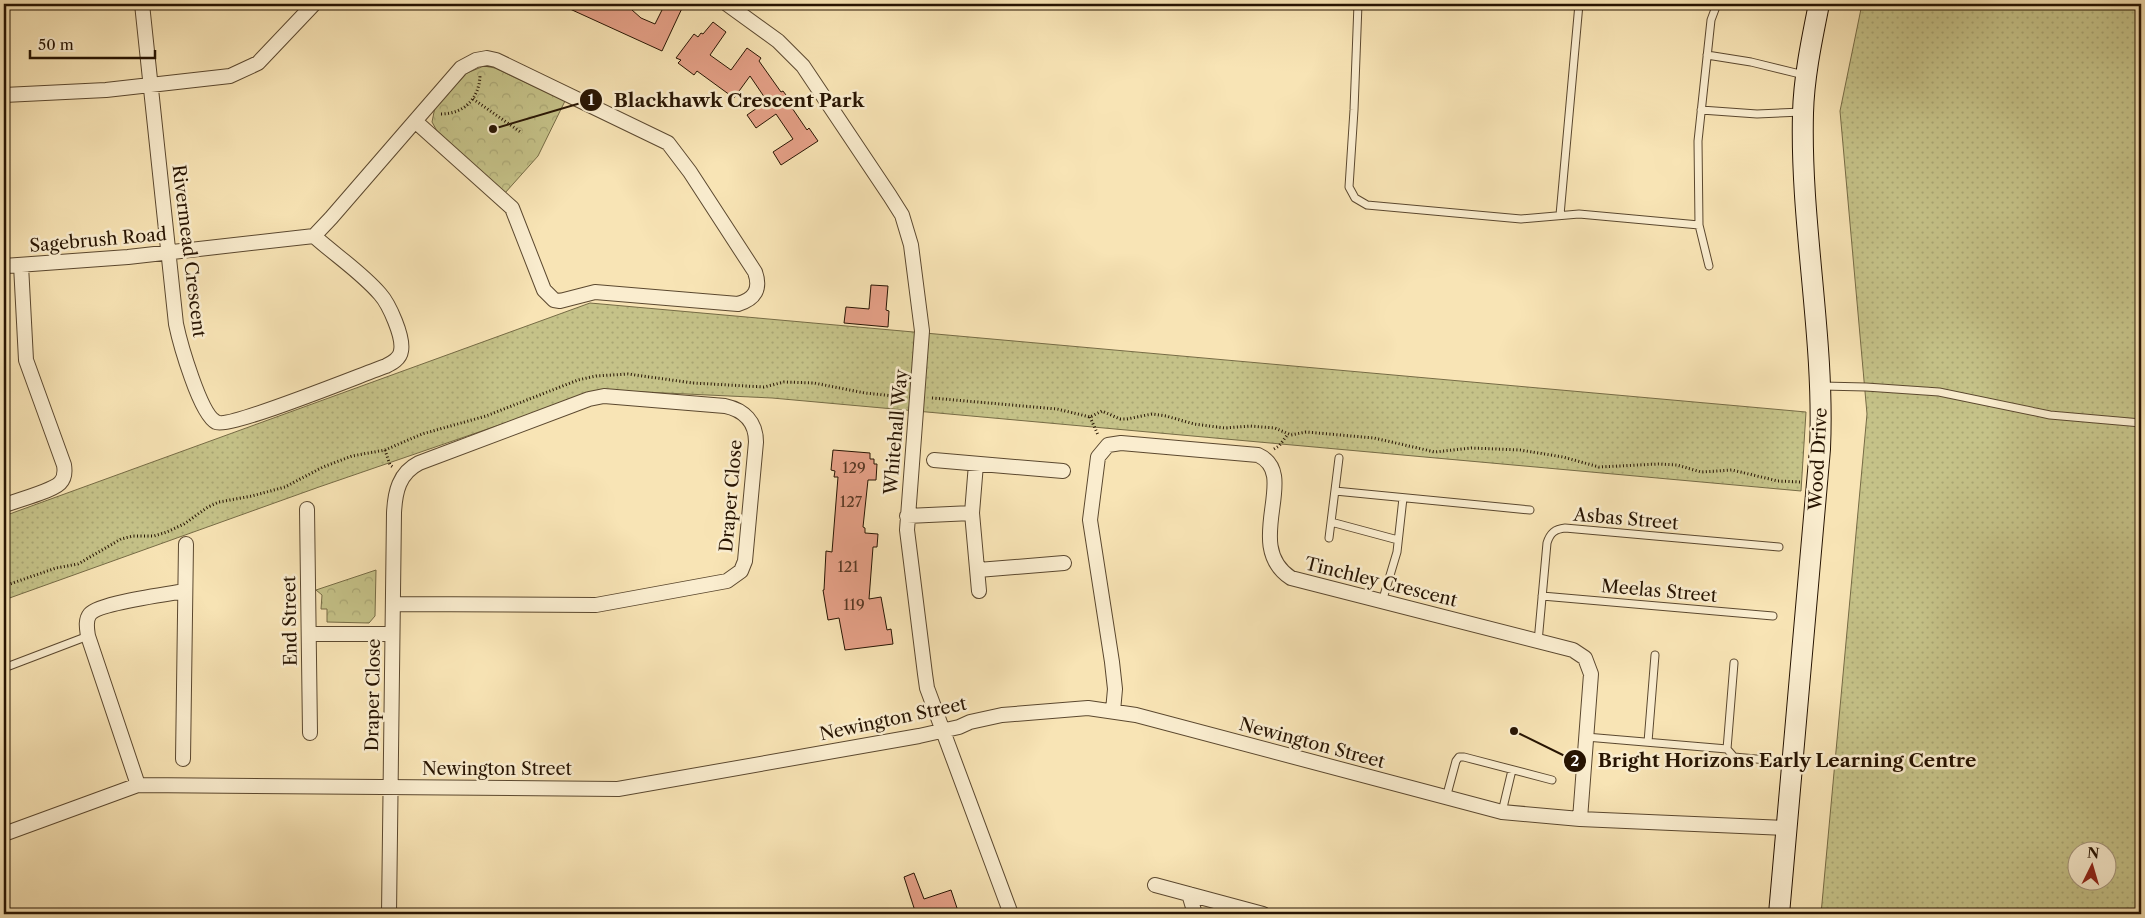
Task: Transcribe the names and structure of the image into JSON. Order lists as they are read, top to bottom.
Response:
{
  "streets": {
    "street": [
      "Sagebrush Road",
      "Rivermead Crescent",
      "Whitehall Way",
      "Wood Drive",
      "Draper Close",
      "Tinchley Crescent",
      "End Street",
      "Newington Street"
    ],
    "lane": ["Asbas Street", "Meelas Street"]
  },
  "crossings": [
    ["Sagebrush Road", "Rivermead Crescent"],
    ["Whitehall Way", "Newington Street"],
    ["Wood Drive", "Newington Street"],
    ["Draper Close", "Newington Street"],
    ["Asbas Street", "Tinchley Crescent"],
    ["Asbas Street", "Meelas Street"],
    ["Tinchley Crescent", "Newington Street"]
  ],
  "places": ["Blackhawk Crescent Park", "Bright Horizons Early Learning Centre"],
  "house_numbers": [
    "129",
    "127",
    "121",
    "119"
  ],
  "scale_bar": "50 m",
  "north": "top"
}
